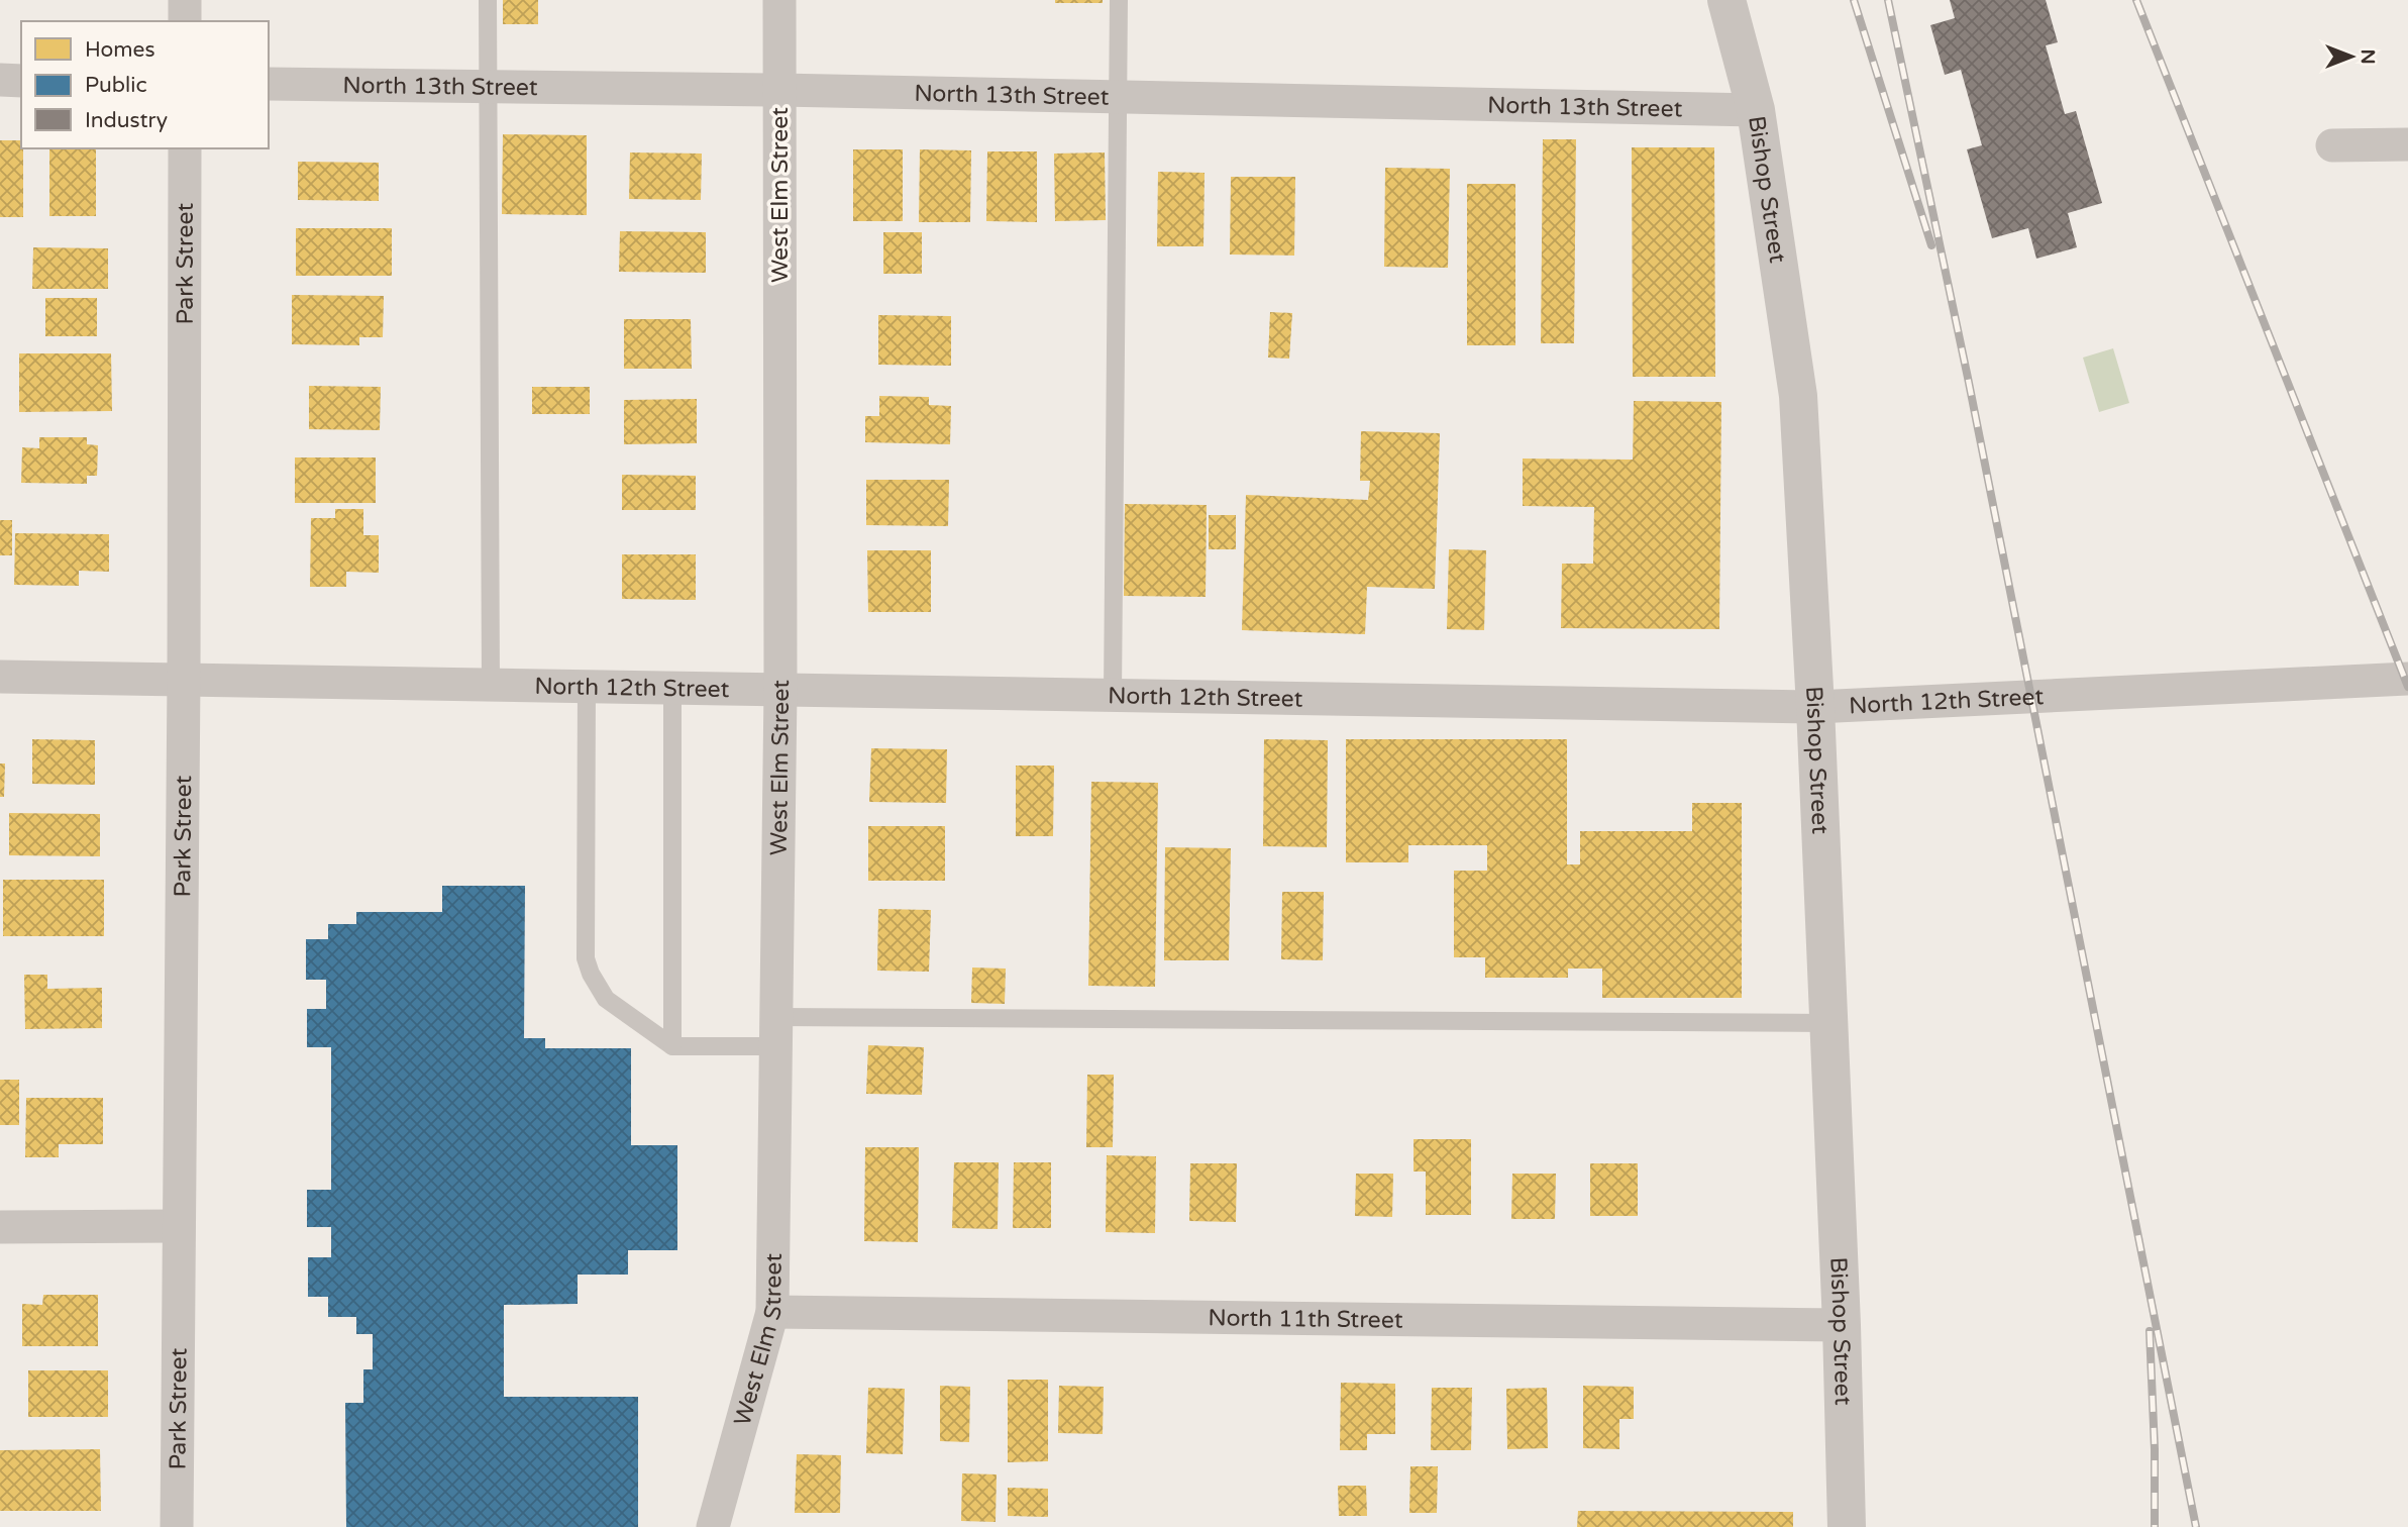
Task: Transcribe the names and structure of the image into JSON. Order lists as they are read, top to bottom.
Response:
{
  "streets": {
    "street": [
      "North 13th Street",
      "Bishop Street",
      "West Elm Street",
      "Park Street",
      "North 12th Street",
      "North 11th Street"
    ]
  },
  "crossings": [
    ["North 13th Street", "Bishop Street"],
    ["North 13th Street", "West Elm Street"],
    ["Bishop Street", "North 12th Street"],
    ["Bishop Street", "North 11th Street"],
    ["West Elm Street", "North 12th Street"],
    ["West Elm Street", "North 11th Street"],
    ["Park Street", "North 12th Street"]
  ],
  "legend": ["Homes", "Public", "Industry"],
  "north": "right"
}
